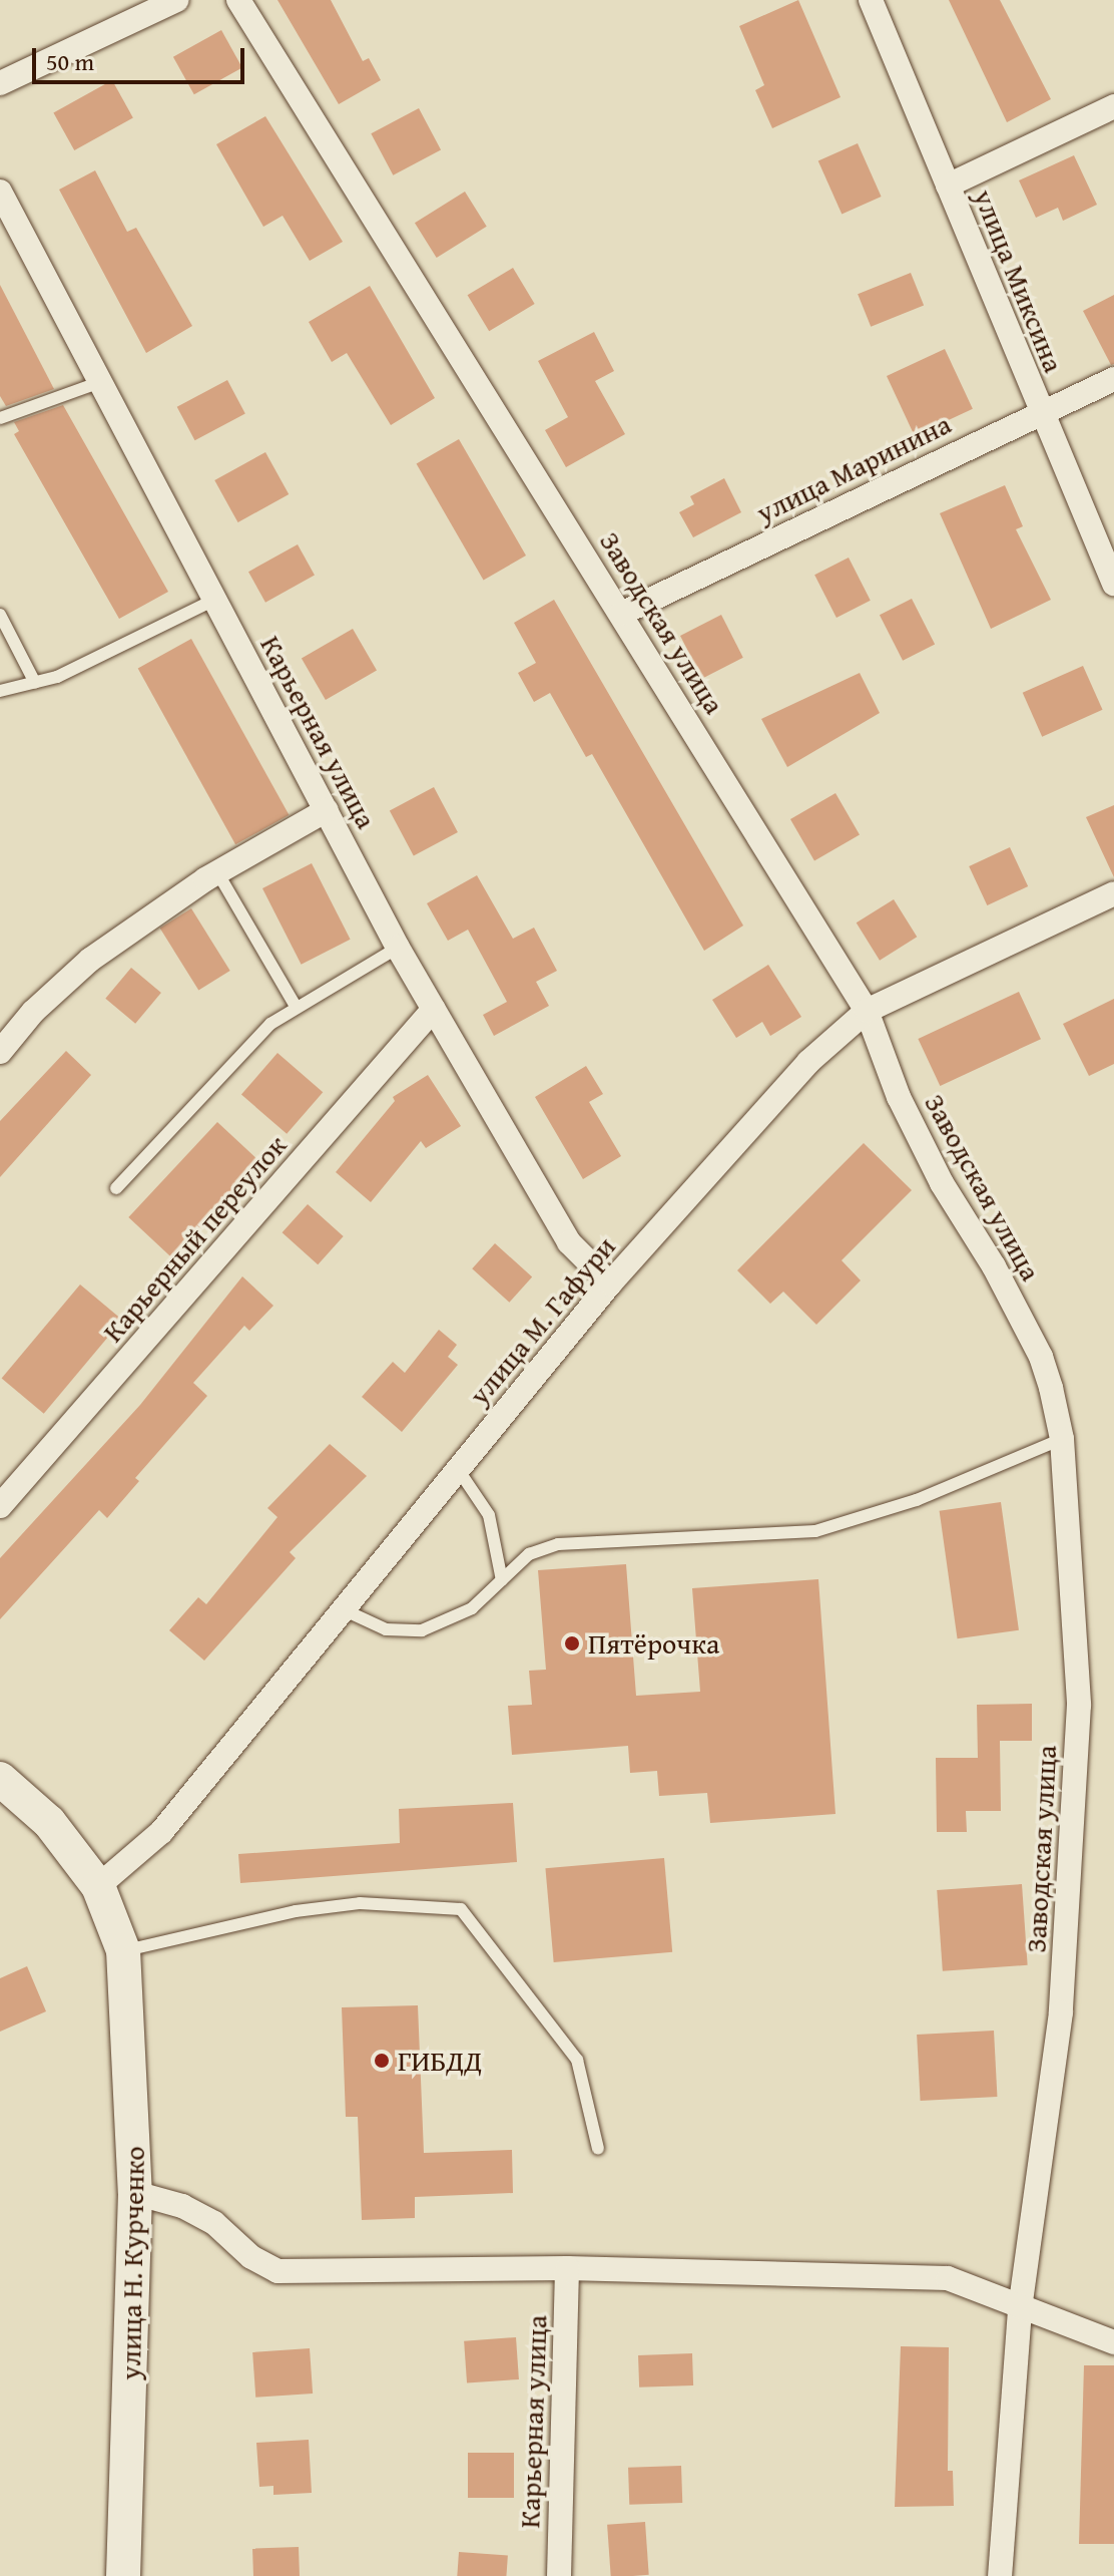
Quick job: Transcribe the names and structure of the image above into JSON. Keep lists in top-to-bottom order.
{
  "streets": {
    "main road": ["улица Н. Курченко"],
    "street": [
      "улица Миксина",
      "улица Маринина",
      "Заводская улица",
      "Карьерная улица",
      "Карьерный переулок",
      "улица М. Гафури"
    ]
  },
  "crossings": [
    ["улица Миксина", "улица Маринина"],
    ["улица Маринина", "Заводская улица"],
    ["Заводская улица", "улица М. Гафури"],
    ["Карьерная улица", "Карьерный переулок"],
    ["Карьерная улица", "улица М. Гафури"],
    ["улица М. Гафури", "улица Н. Курченко"]
  ],
  "places": ["Пятёрочка", "ГИБДД"],
  "scale_bar": "50 m"
}
